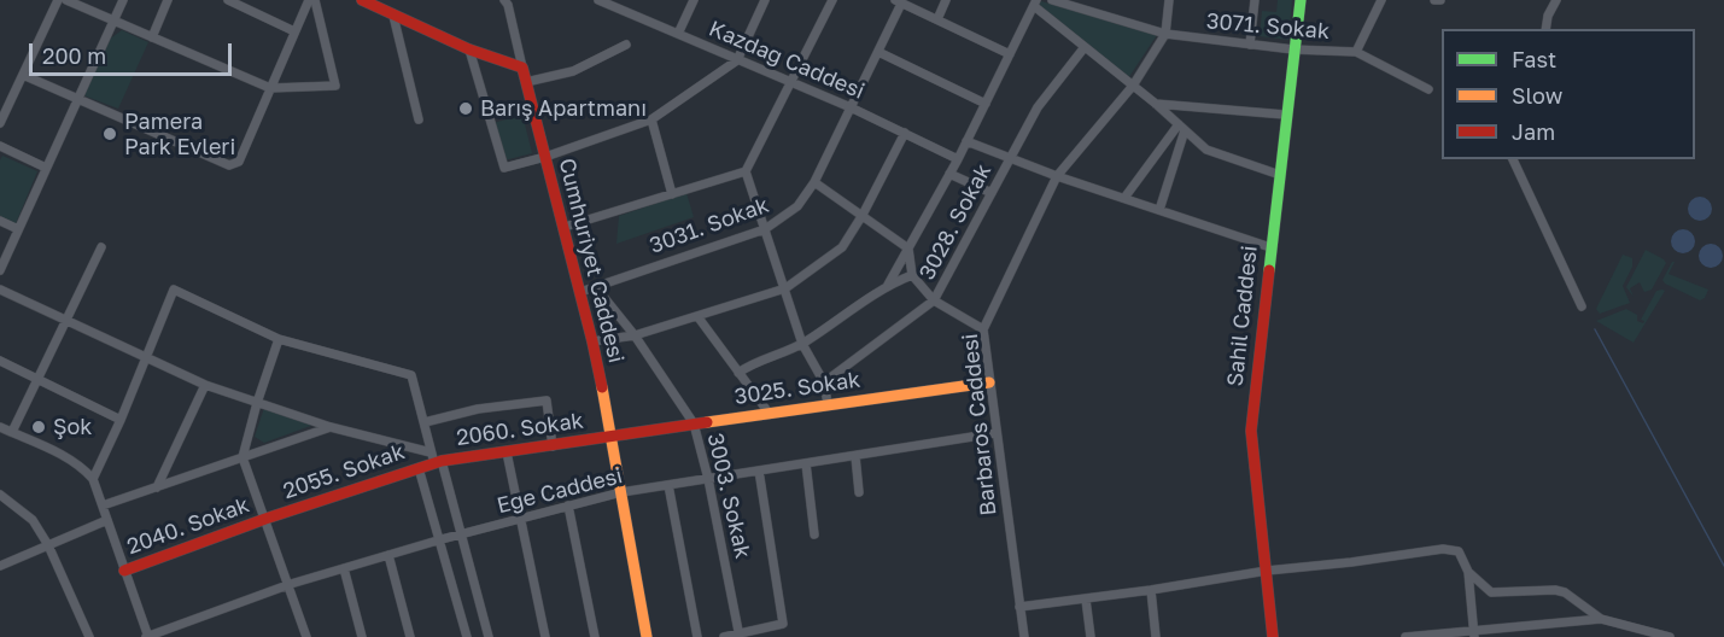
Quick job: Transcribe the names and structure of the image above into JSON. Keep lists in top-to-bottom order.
{
  "streets": {
    "street": [
      "3071. Sokak",
      "Kazdağ Caddesi",
      "3028. Sokak",
      "3031. Sokak",
      "Cumhuriyet Caddesi",
      "Sahil Caddesi",
      "3025. Sokak",
      "Barbaros Caddesi",
      "2060. Sokak",
      "2055. Sokak",
      "Ege Caddesi",
      "3003. Sokak",
      "2040. Sokak"
    ]
  },
  "crossings": [
    ["3071. Sokak", "Sahil Caddesi"],
    ["3071. Sokak", "Barbaros Caddesi"],
    ["Kazdağ Caddesi", "3031. Sokak"],
    ["3031. Sokak", "Cumhuriyet Caddesi"],
    ["3031. Sokak", "3003. Sokak"],
    ["Cumhuriyet Caddesi", "3025. Sokak"],
    ["Cumhuriyet Caddesi", "2060. Sokak"],
    ["Cumhuriyet Caddesi", "Ege Caddesi"],
    ["3025. Sokak", "Barbaros Caddesi"],
    ["3025. Sokak", "2060. Sokak"],
    ["3025. Sokak", "3003. Sokak"],
    ["Barbaros Caddesi", "Ege Caddesi"],
    ["2060. Sokak", "2055. Sokak"],
    ["2055. Sokak", "2040. Sokak"],
    ["Ege Caddesi", "3003. Sokak"]
  ],
  "places": ["Barış Apartmanı", "Pamera Park Evleri", "Şok"],
  "legend": ["Fast", "Slow", "Jam"],
  "scale_bar": "200 m"
}
